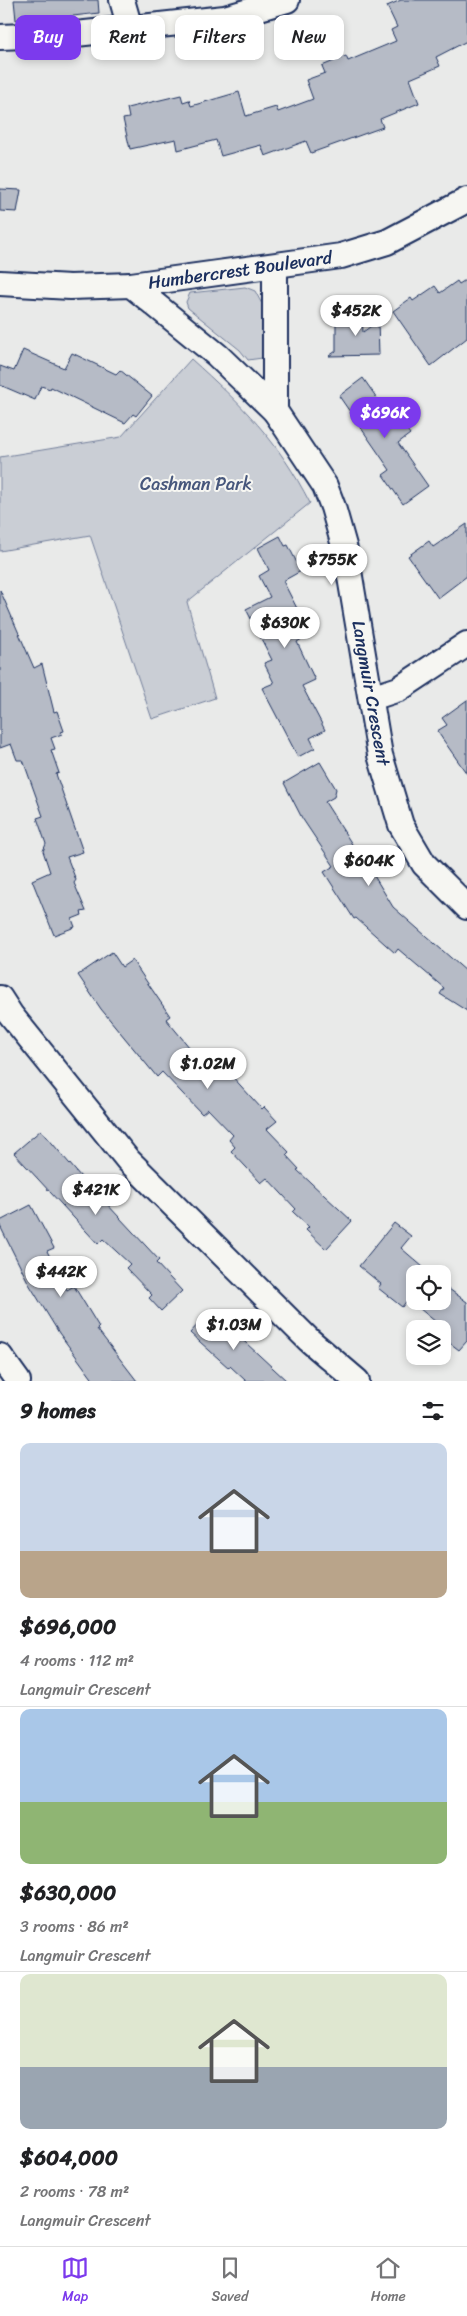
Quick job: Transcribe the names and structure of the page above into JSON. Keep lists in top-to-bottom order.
{
  "streets": {
    "street": ["Humbercrest Boulevard", "Langmuir Crescent"]
  },
  "crossings": [
    ["Humbercrest Boulevard", "Langmuir Crescent"]
  ],
  "parks": ["Cashman Park"],
  "page": {
    "chip": [
      "Buy",
      "Rent",
      "Filters",
      "New"
    ],
    "price": [
      "$452K",
      "$696K",
      "$755K",
      "$630K",
      "$604K",
      "$1.02M",
      "$421K",
      "$442K",
      "$1.03M"
    ],
    "heading": "9 homes",
    "list": [
      {
        "name": "$696,000",
        "note": "4 rooms · 112 m² · Langmuir Crescent"
      },
      {
        "name": "$630,000",
        "note": "3 rooms · 86 m² · Langmuir Crescent"
      },
      {
        "name": "$604,000",
        "note": "2 rooms · 78 m² · Langmuir Crescent"
      }
    ],
    "tabs": ["Map", "Saved", "Home"]
  }
}
